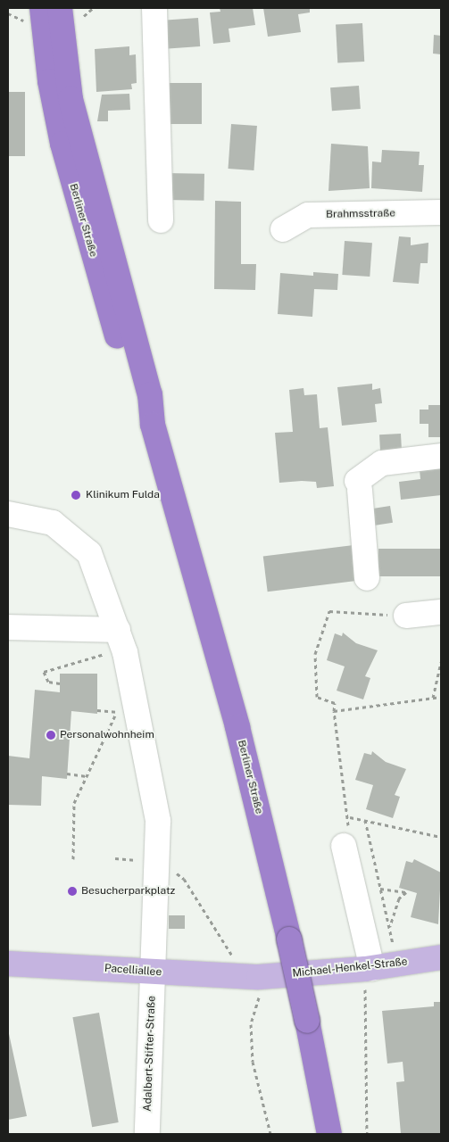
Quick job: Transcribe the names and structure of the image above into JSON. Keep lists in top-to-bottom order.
{
  "streets": {
    "highway": ["Berliner Straße"],
    "main road": ["Michael-Henkel-Straße", "Pacelliallee"],
    "street": ["Brahmsstraße", "Adalbert-Stifter-Straße"]
  },
  "crossings": [
    ["Michael-Henkel-Straße", "Pacelliallee"],
    ["Pacelliallee", "Adalbert-Stifter-Straße"]
  ],
  "places": ["Klinikum Fulda", "Personalwohnheim", "Besucherparkplatz"]
}
